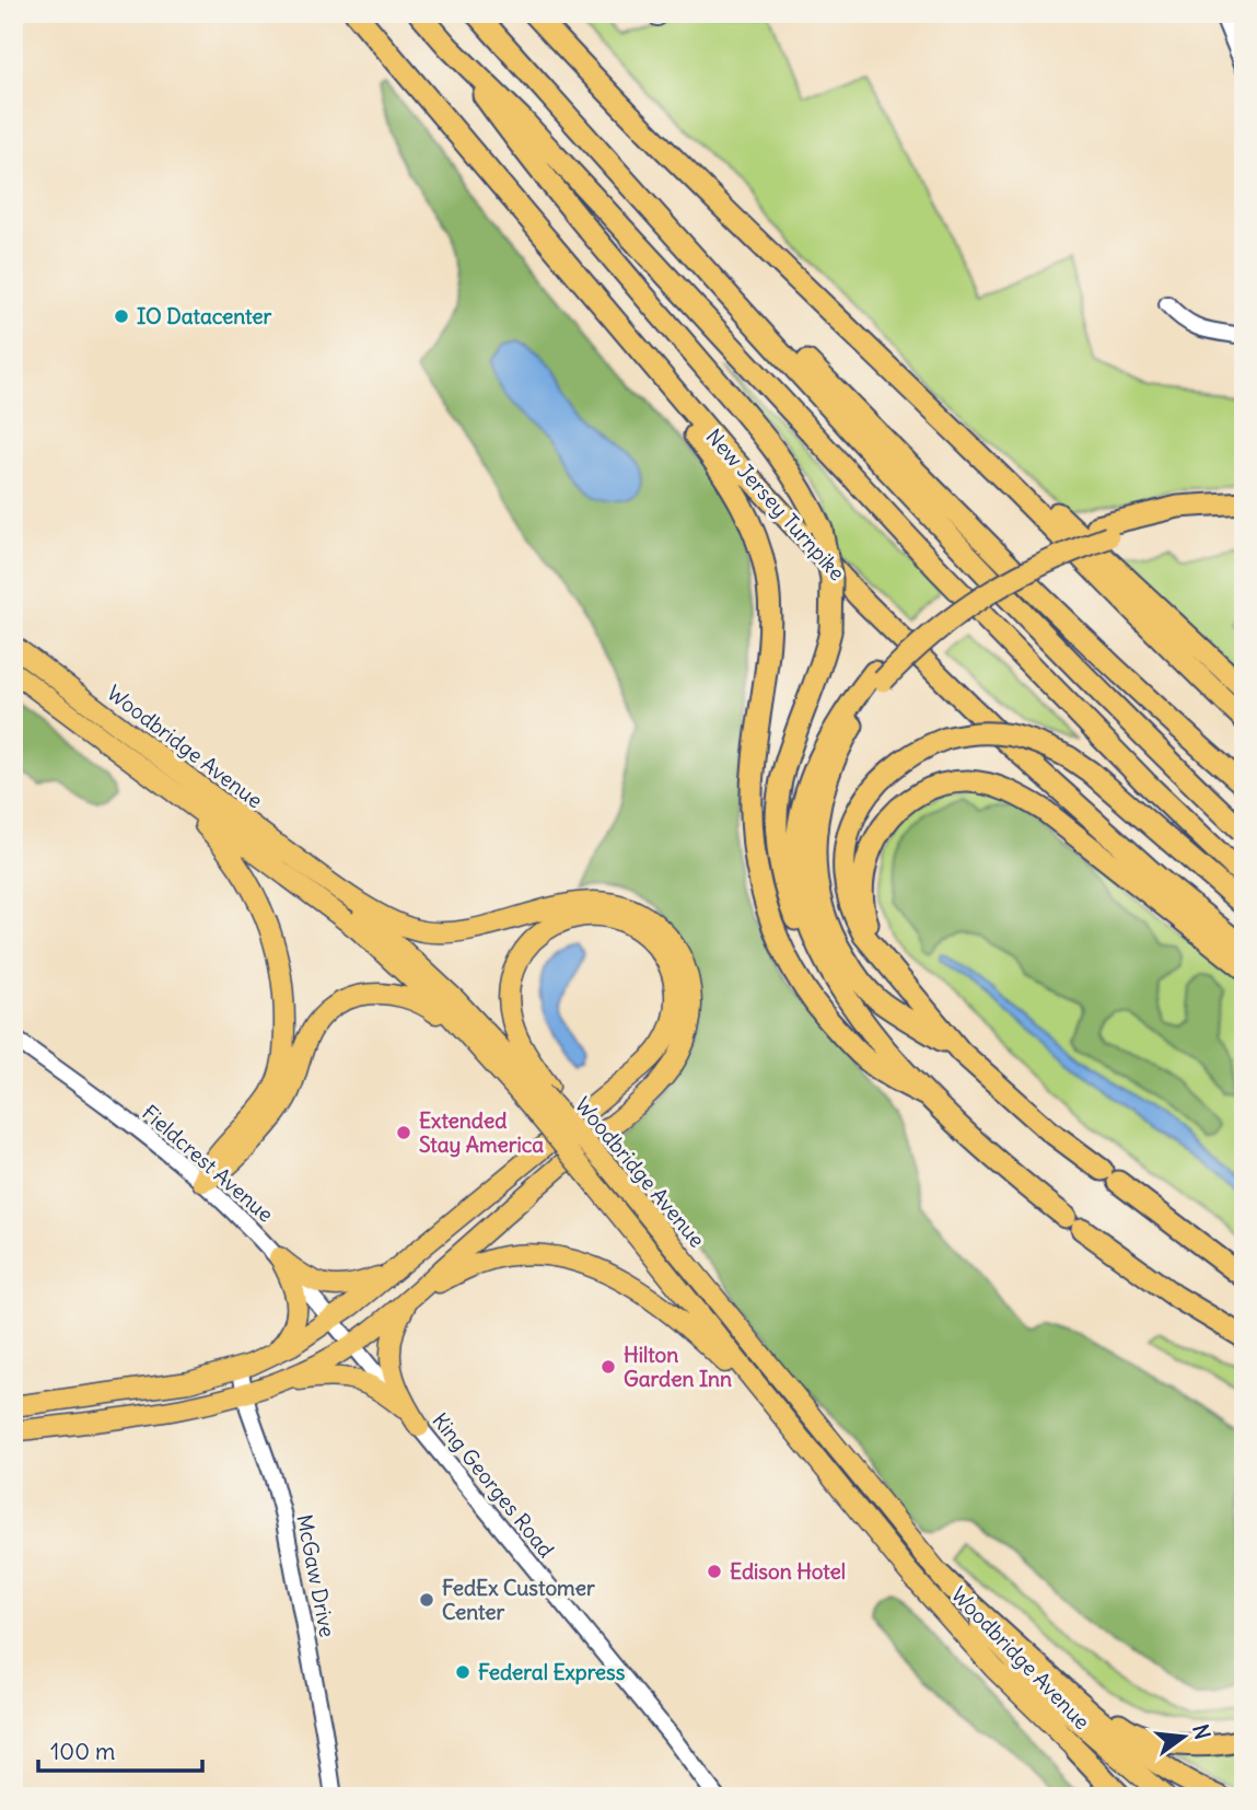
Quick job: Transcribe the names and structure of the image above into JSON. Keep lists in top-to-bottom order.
{
  "streets": {
    "highway": ["New Jersey Turnpike"],
    "main road": ["Woodbridge Avenue"],
    "street": ["Fieldcrest Avenue", "King Georges Road", "McGaw Drive"]
  },
  "crossings": [
    ["Fieldcrest Avenue", "King Georges Road"]
  ],
  "places": [
    "IO Datacenter",
    "Extended Stay America",
    "Hilton Garden Inn",
    "Edison Hotel",
    "FedEx Customer Center",
    "Federal Express"
  ],
  "scale_bar": "100 m",
  "north": "right"
}
